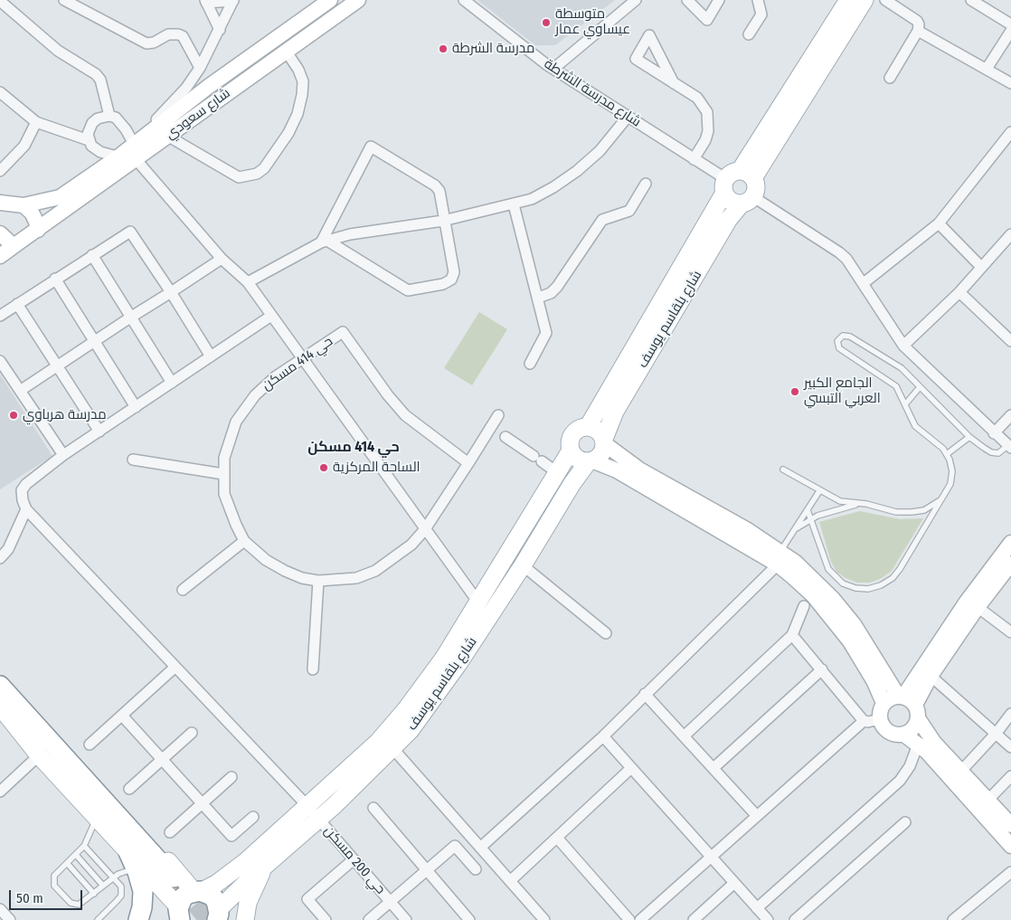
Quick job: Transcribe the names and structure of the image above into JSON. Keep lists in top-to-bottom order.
{
  "streets": {
    "main road": ["شارع سعودي", "شارع بلقاسم يوسف"],
    "street": ["شارع مدرسة الشرطة", "حي 414 مسكن", "حي 200 مسكن"]
  },
  "crossings": [
    ["شارع مدرسة الشرطة", "شارع بلقاسم يوسف"],
    ["شارع بلقاسم يوسف", "حي 200 مسكن"]
  ],
  "districts": ["حي 414 مسكن"],
  "places": [
    "متوسطة عيساوي عمار",
    "مدرسة الشرطة",
    "الجامع الكبير العربي التبسي",
    "مدرسة هرباوي",
    "الساحة المركزية"
  ],
  "scale_bar": "50 m"
}
